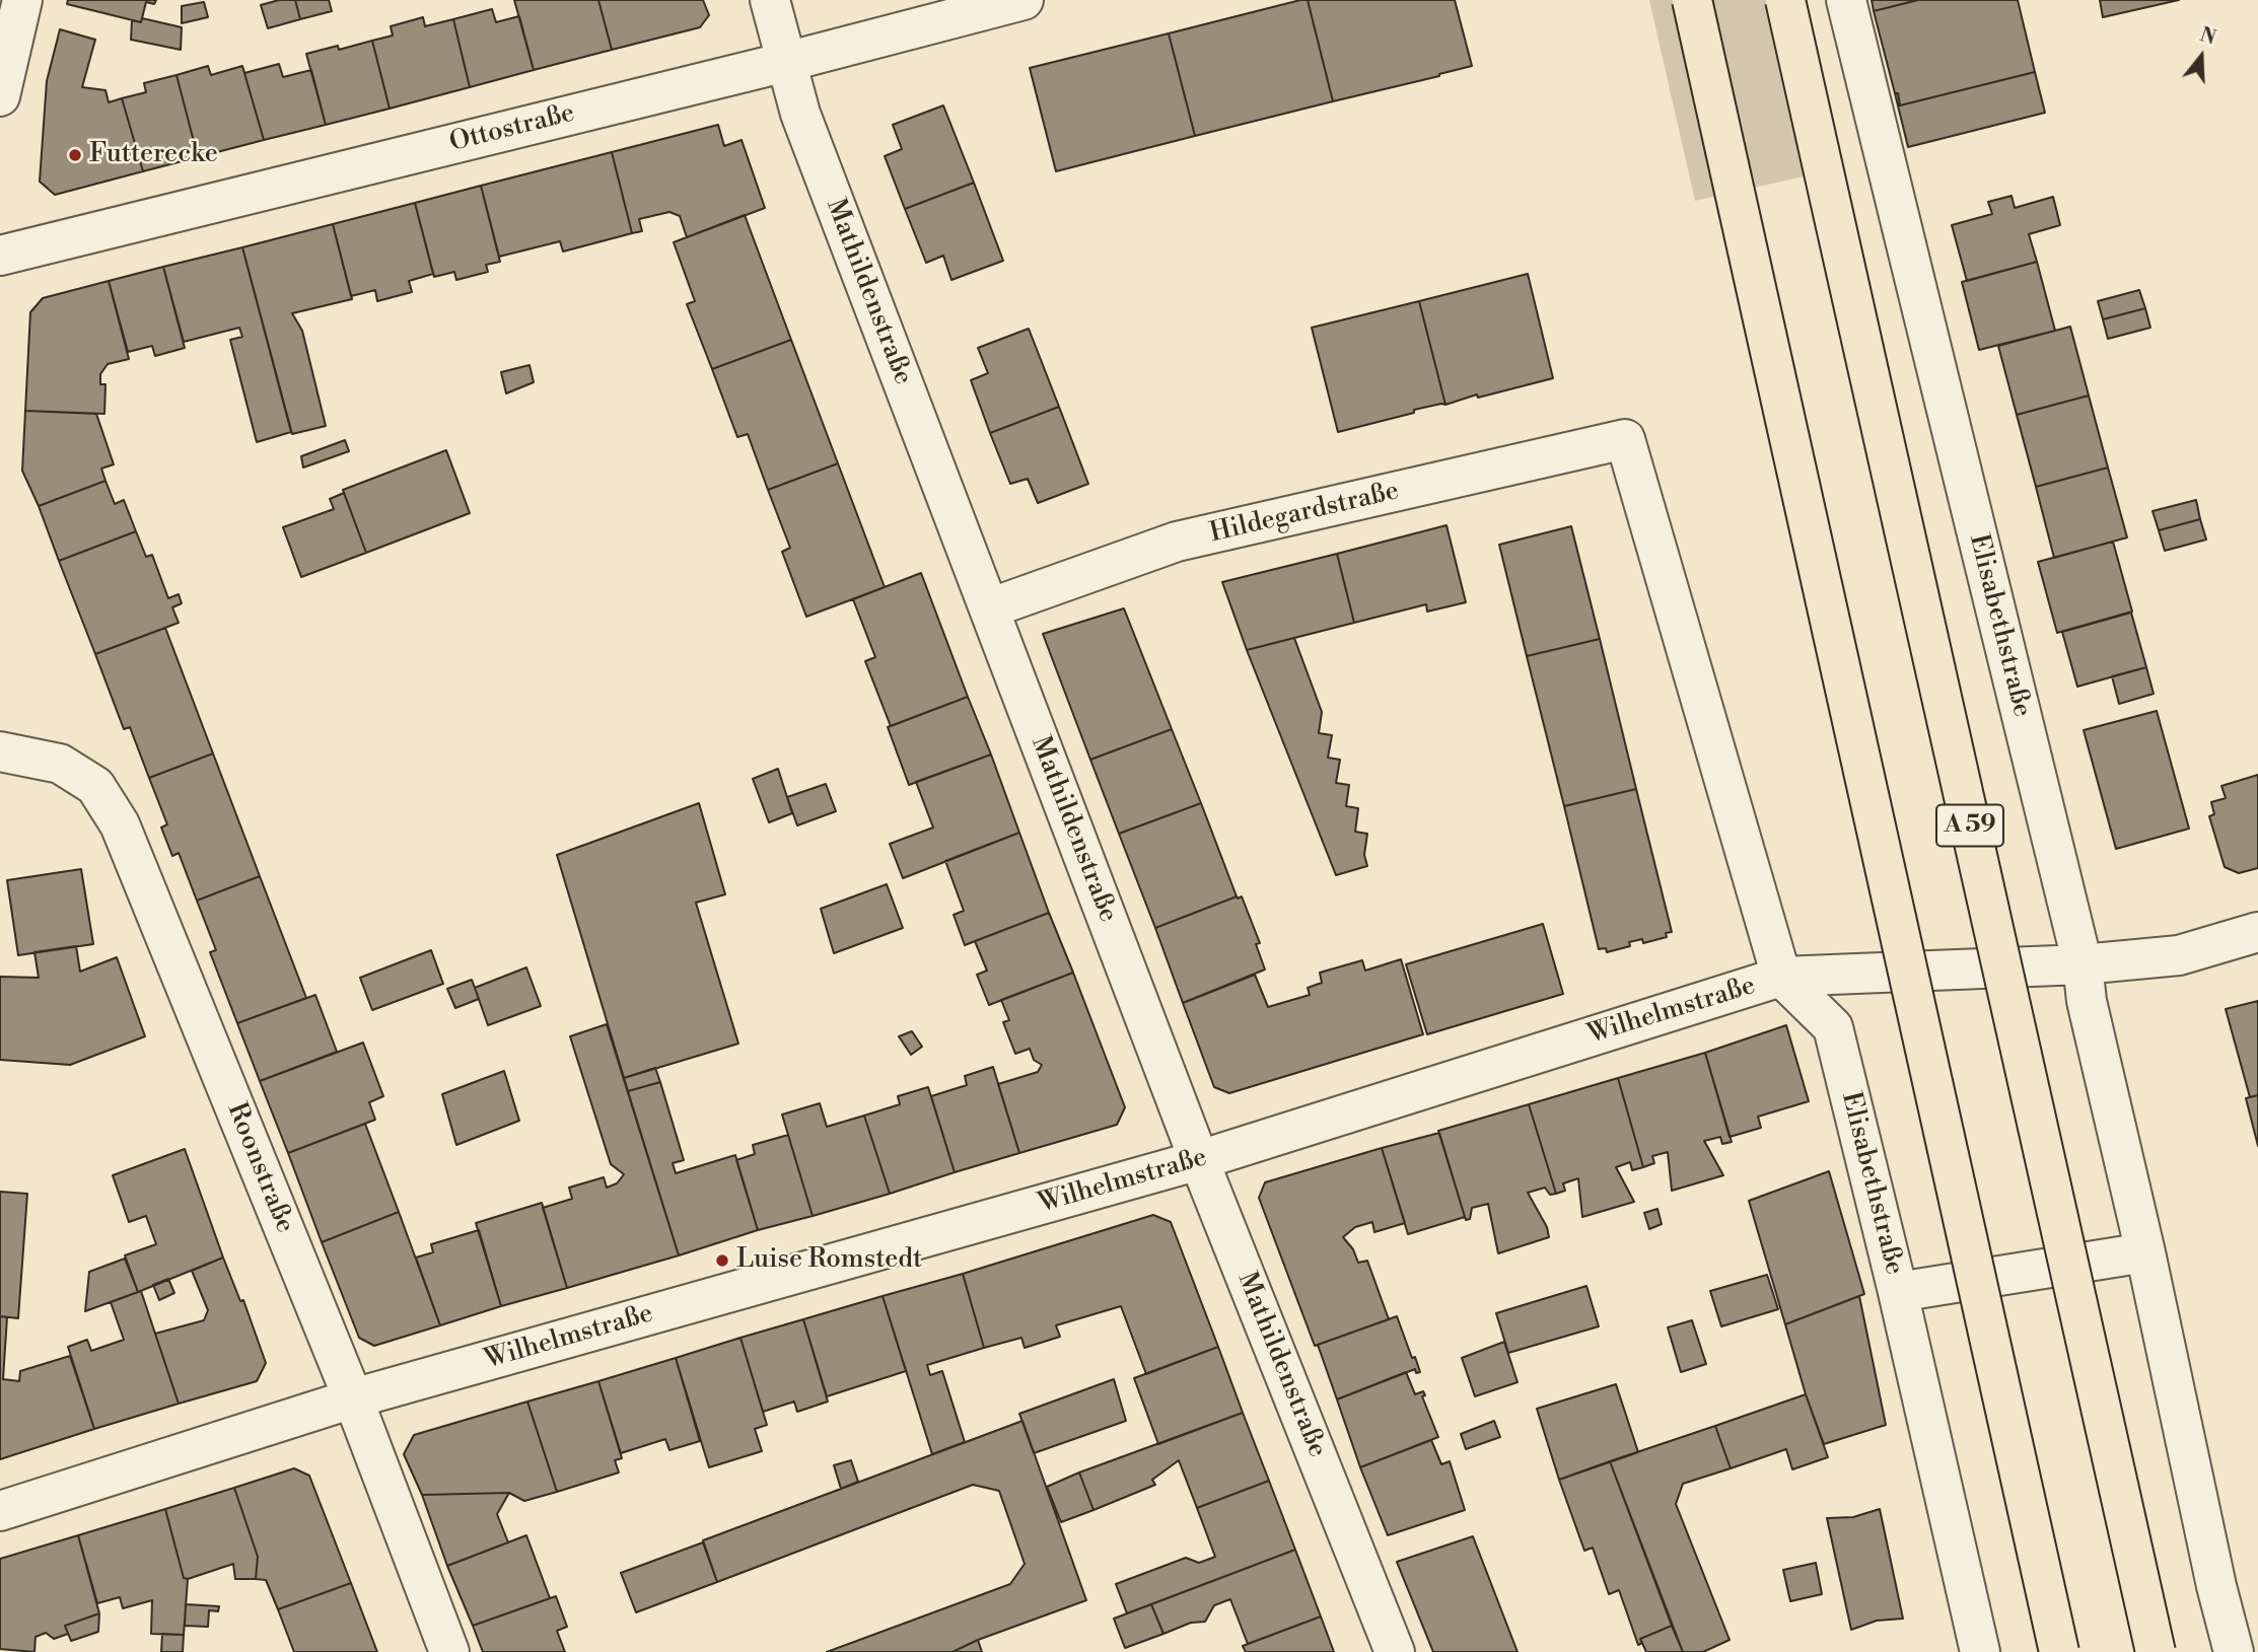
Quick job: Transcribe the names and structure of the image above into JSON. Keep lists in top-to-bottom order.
{
  "streets": {
    "highway": ["A 59"],
    "street": [
      "Ottostraße",
      "Mathildenstraße",
      "Hildegardstraße",
      "Elisabethstraße",
      "Wilhelmstraße",
      "Roonstraße"
    ]
  },
  "crossings": [
    ["Ottostraße", "Mathildenstraße"],
    ["Mathildenstraße", "Hildegardstraße"],
    ["Mathildenstraße", "Wilhelmstraße"],
    ["Hildegardstraße", "Elisabethstraße"],
    ["Elisabethstraße", "Wilhelmstraße"],
    ["Wilhelmstraße", "Roonstraße"]
  ],
  "places": ["Futterecke", "Luise Romstedt"],
  "north": "top"
}
